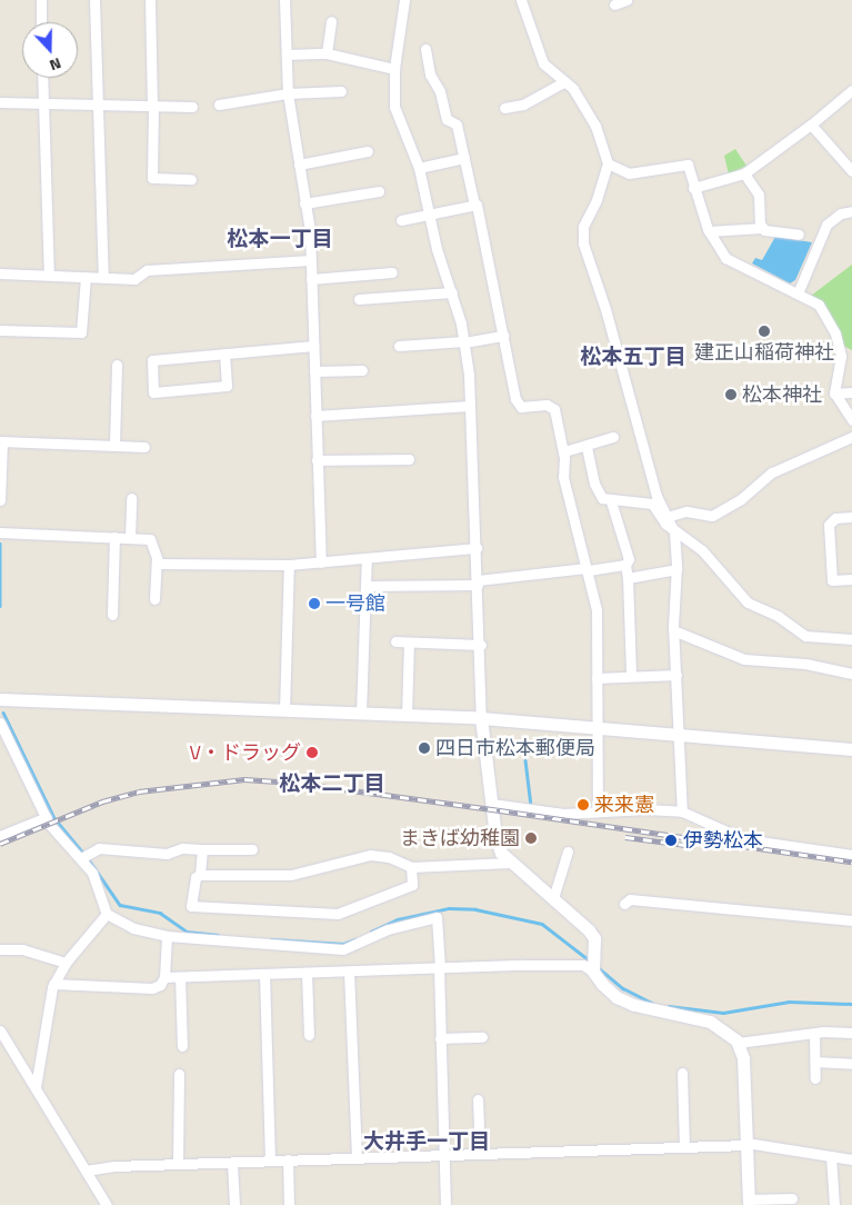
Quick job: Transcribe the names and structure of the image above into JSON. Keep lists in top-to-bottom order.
{
  "districts": [
    "松本一丁目",
    "松本五丁目",
    "松本二丁目",
    "大井手一丁目"
  ],
  "places": [
    "建正山稲荷神社",
    "松本神社",
    "一号館",
    "四日市松本郵便局",
    "V・ドラッグ",
    "来来憲",
    "まきば幼稚園",
    "伊勢松本"
  ],
  "north": "bottom"
}
